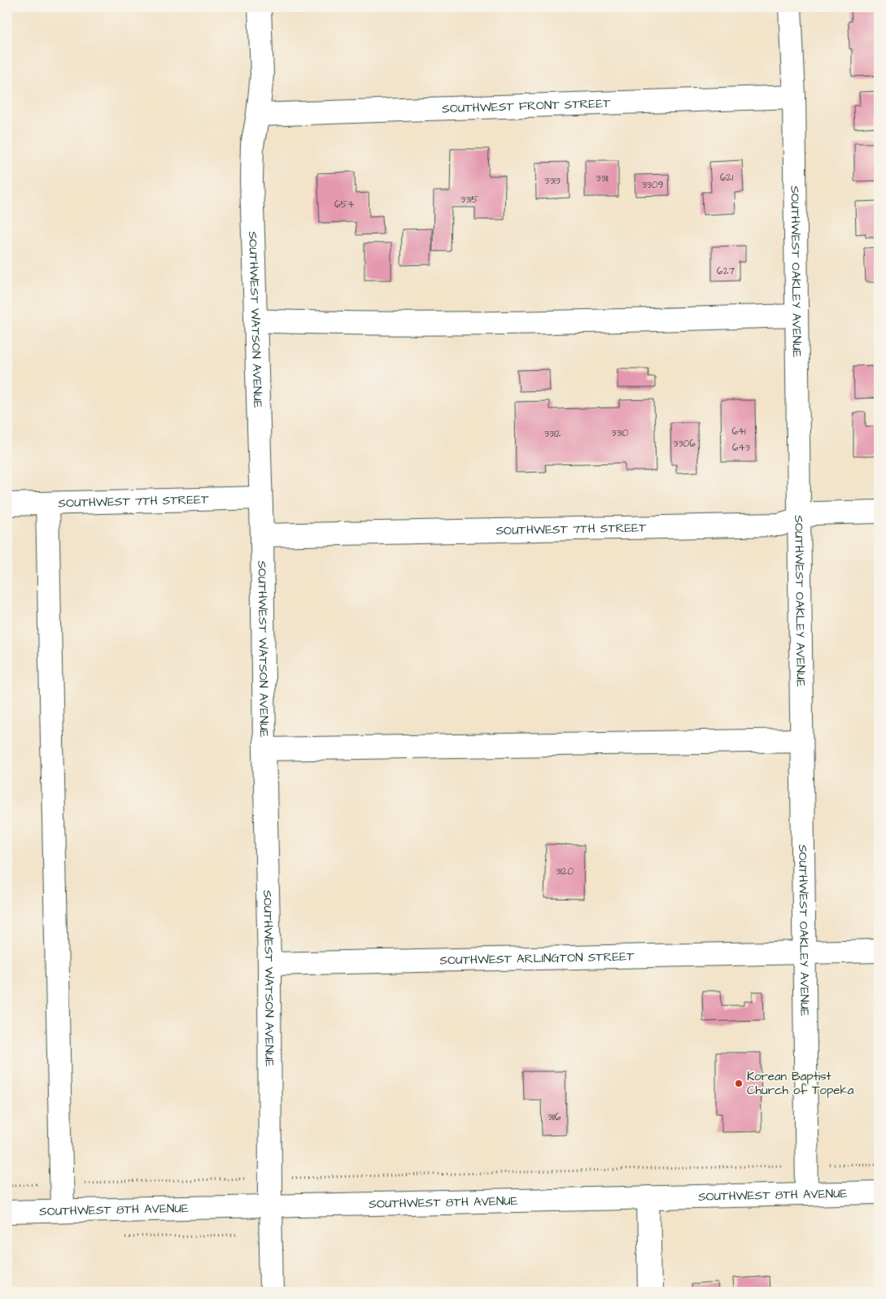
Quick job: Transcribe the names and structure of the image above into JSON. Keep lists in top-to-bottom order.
{
  "streets": {
    "street": [
      "SOUTHWEST FRONT STREET",
      "SOUTHWEST OAKLEY AVENUE",
      "SOUTHWEST WATSON AVENUE",
      "SOUTHWEST 7TH STREET",
      "SOUTHWEST ARLINGTON STREET",
      "SOUTHWEST 8TH AVENUE"
    ]
  },
  "crossings": [
    ["SOUTHWEST FRONT STREET", "SOUTHWEST OAKLEY AVENUE"],
    ["SOUTHWEST FRONT STREET", "SOUTHWEST WATSON AVENUE"],
    ["SOUTHWEST OAKLEY AVENUE", "SOUTHWEST 7TH STREET"],
    ["SOUTHWEST OAKLEY AVENUE", "SOUTHWEST ARLINGTON STREET"],
    ["SOUTHWEST OAKLEY AVENUE", "SOUTHWEST 8TH AVENUE"],
    ["SOUTHWEST WATSON AVENUE", "SOUTHWEST 7TH STREET"],
    ["SOUTHWEST WATSON AVENUE", "SOUTHWEST ARLINGTON STREET"],
    ["SOUTHWEST WATSON AVENUE", "SOUTHWEST 8TH AVENUE"]
  ],
  "places": ["Korean Baptist Church of Topeka"],
  "house_numbers": [
    "621",
    "3311",
    "3313",
    "3309",
    "3315",
    "654",
    "627",
    "641",
    "3310",
    "3312",
    "3306",
    "643",
    "3120",
    "3116"
  ]
}
